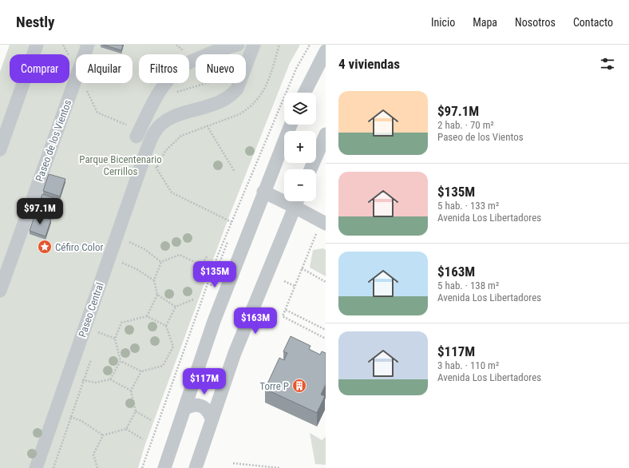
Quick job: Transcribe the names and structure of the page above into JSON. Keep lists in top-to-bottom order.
{
  "streets": {
    "street": ["Paseo de los Vientos", "Paseo Central"]
  },
  "parks": ["Parque Bicentenario Cerrillos"],
  "places": {
    "place": ["Céfiro Color"],
    "building": ["Torre P"]
  },
  "page": {
    "header": "Nestly",
    "nav": [
      "Inicio",
      "Mapa",
      "Nosotros",
      "Contacto"
    ],
    "heading": "4 viviendas",
    "chip": [
      "Comprar",
      "Alquilar",
      "Filtros",
      "Nuevo"
    ],
    "list": [
      {
        "name": "$97.1M",
        "note": "2 hab. · 70 m² · Paseo de los Vientos"
      },
      {
        "name": "$135M",
        "note": "5 hab. · 133 m² · Avenida Los Libertadores"
      },
      {
        "name": "$163M",
        "note": "5 hab. · 138 m² · Avenida Los Libertadores"
      },
      {
        "name": "$117M",
        "note": "3 hab. · 110 m² · Avenida Los Libertadores"
      }
    ],
    "map_buttons": ["+", "−"],
    "price": [
      "$97.1M",
      "$135M",
      "$163M",
      "$117M"
    ]
  }
}
